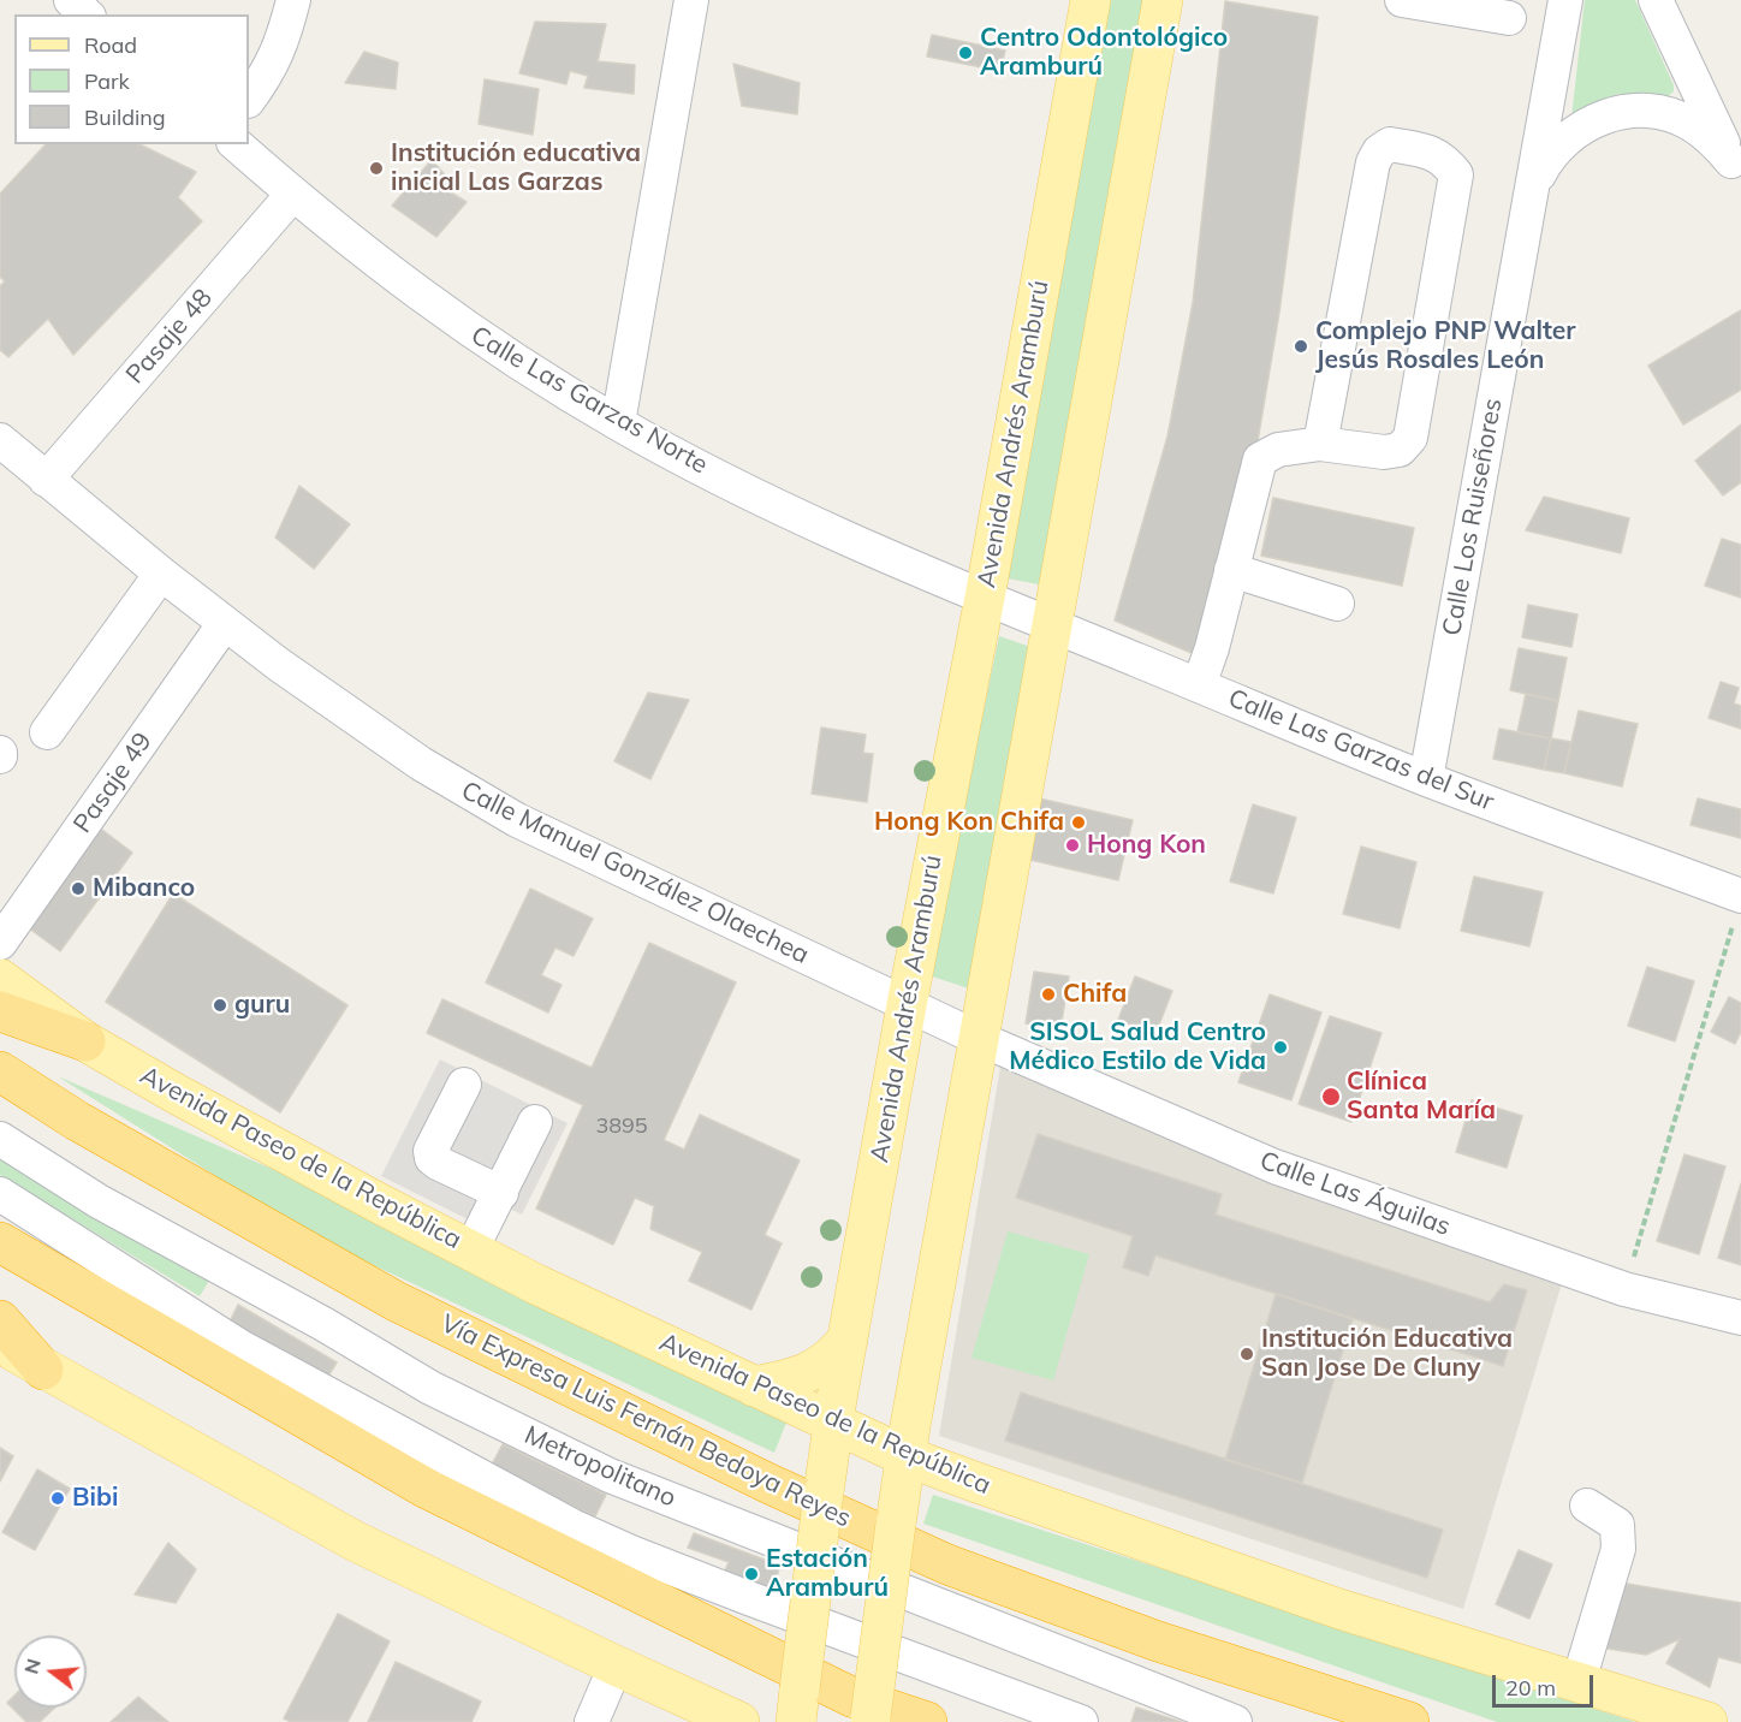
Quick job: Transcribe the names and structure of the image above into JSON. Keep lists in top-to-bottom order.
{
  "streets": {
    "highway": ["Vía Expresa Luis Fernán Bedoya Reyes"],
    "main road": ["Avenida Andrés Aramburú", "Avenida Paseo de la República"],
    "street": [
      "Pasaje 48",
      "Calle Las Garzas Norte",
      "Calle Los Ruiseñores",
      "Calle Las Garzas del Sur",
      "Pasaje 49",
      "Calle Manuel González Olaechea",
      "Calle Las Águilas",
      "Metropolitano"
    ]
  },
  "crossings": [
    ["Pasaje 48", "Calle Las Garzas Norte"],
    ["Pasaje 48", "Calle Manuel González Olaechea"],
    ["Calle Las Garzas Norte", "Avenida Andrés Aramburú"],
    ["Calle Las Garzas Norte", "Calle Las Garzas del Sur"],
    ["Avenida Andrés Aramburú", "Calle Las Garzas del Sur"],
    ["Avenida Andrés Aramburú", "Calle Manuel González Olaechea"],
    ["Avenida Andrés Aramburú", "Avenida Paseo de la República"],
    ["Calle Los Ruiseñores", "Calle Las Garzas del Sur"],
    ["Pasaje 49", "Calle Manuel González Olaechea"],
    ["Calle Manuel González Olaechea", "Calle Las Águilas"]
  ],
  "places": [
    "Centro Odontológico Aramburú",
    "Institución educativa inicial Las Garzas",
    "Complejo PNP Walter Jesús Rosales León",
    "Hong Kon Chifa",
    "Hong Kon",
    "Mibanco",
    "Chifa",
    "guru",
    "SISOL Salud Centro Médico Estilo de Vida",
    "Clínica Santa María",
    "Institución Educativa San Jose De Cluny",
    "Bibi",
    "Estación Aramburú"
  ],
  "house_numbers": ["3895"],
  "legend": ["Road", "Park", "Building"],
  "scale_bar": "20 m",
  "north": "left"
}
